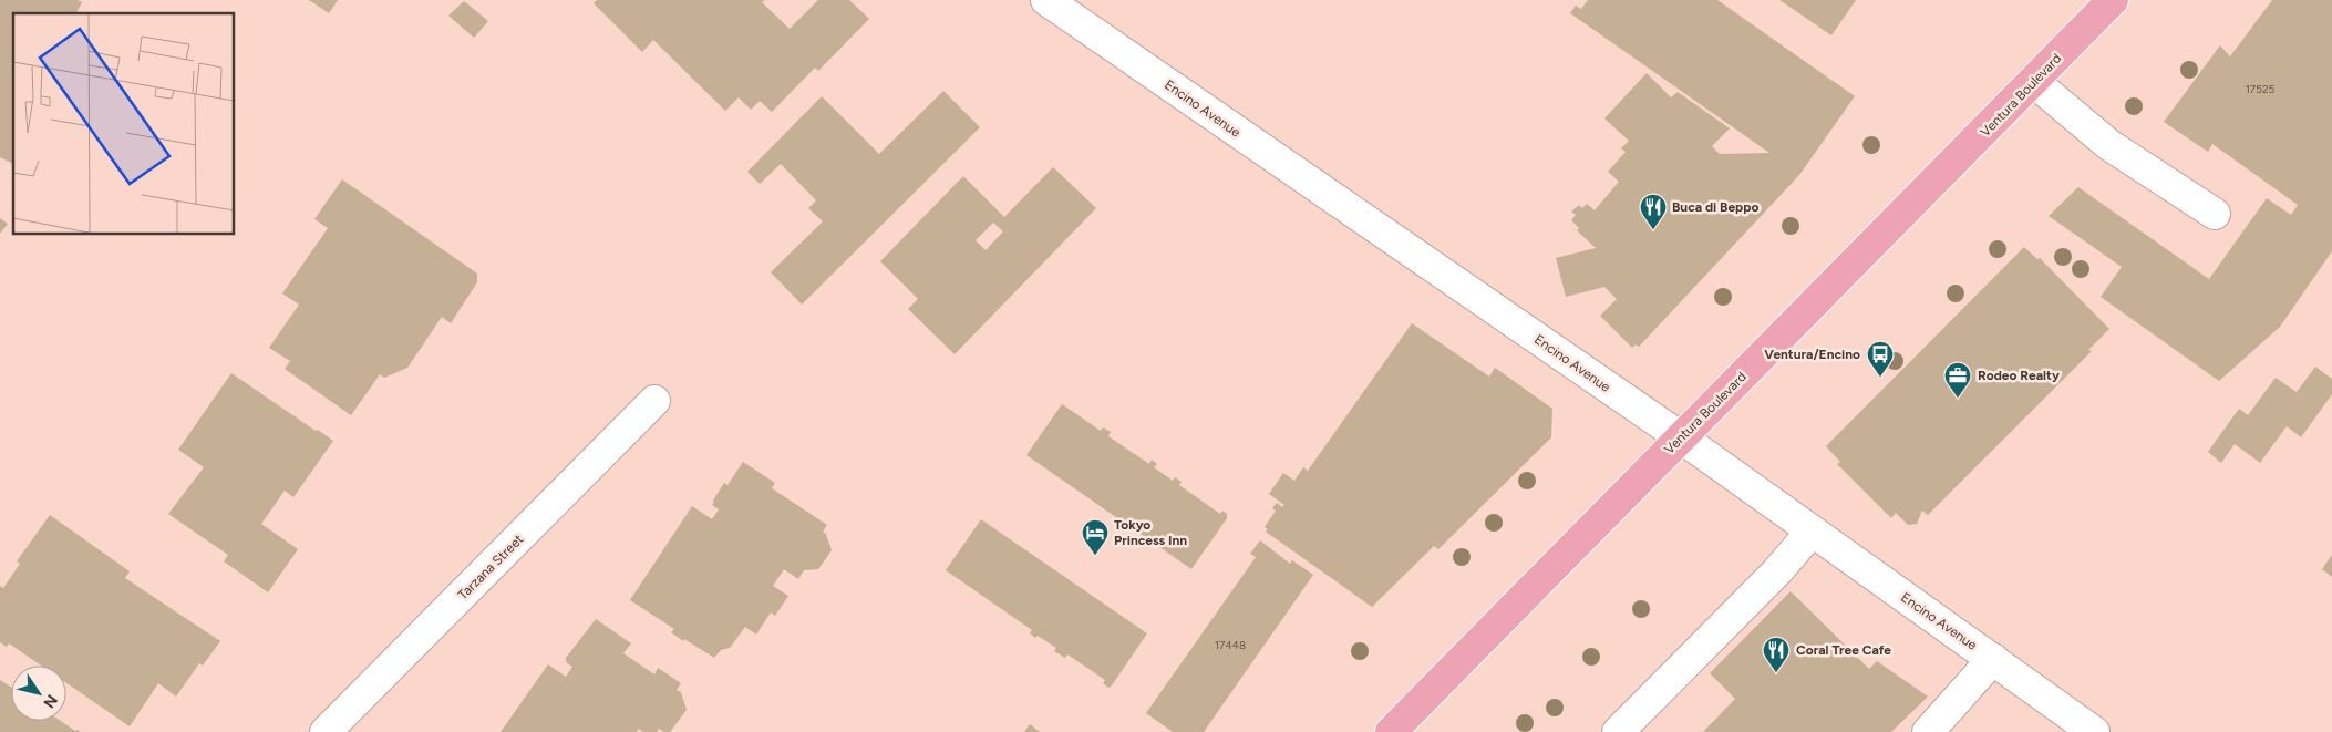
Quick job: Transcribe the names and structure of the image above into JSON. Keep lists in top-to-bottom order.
{
  "streets": {
    "main road": ["Ventura Boulevard"],
    "street": ["Encino Avenue", "Tarzana Street"]
  },
  "crossings": [
    ["Ventura Boulevard", "Encino Avenue"]
  ],
  "places": {
    "restaurant": ["Buca di Beppo", "Coral Tree Cafe"],
    "bus stop": ["Ventura/Encino"],
    "office": ["Rodeo Realty"],
    "hotel": ["Tokyo Princess Inn"]
  },
  "house_numbers": ["17525", "17448"],
  "north": "bottom right"
}
